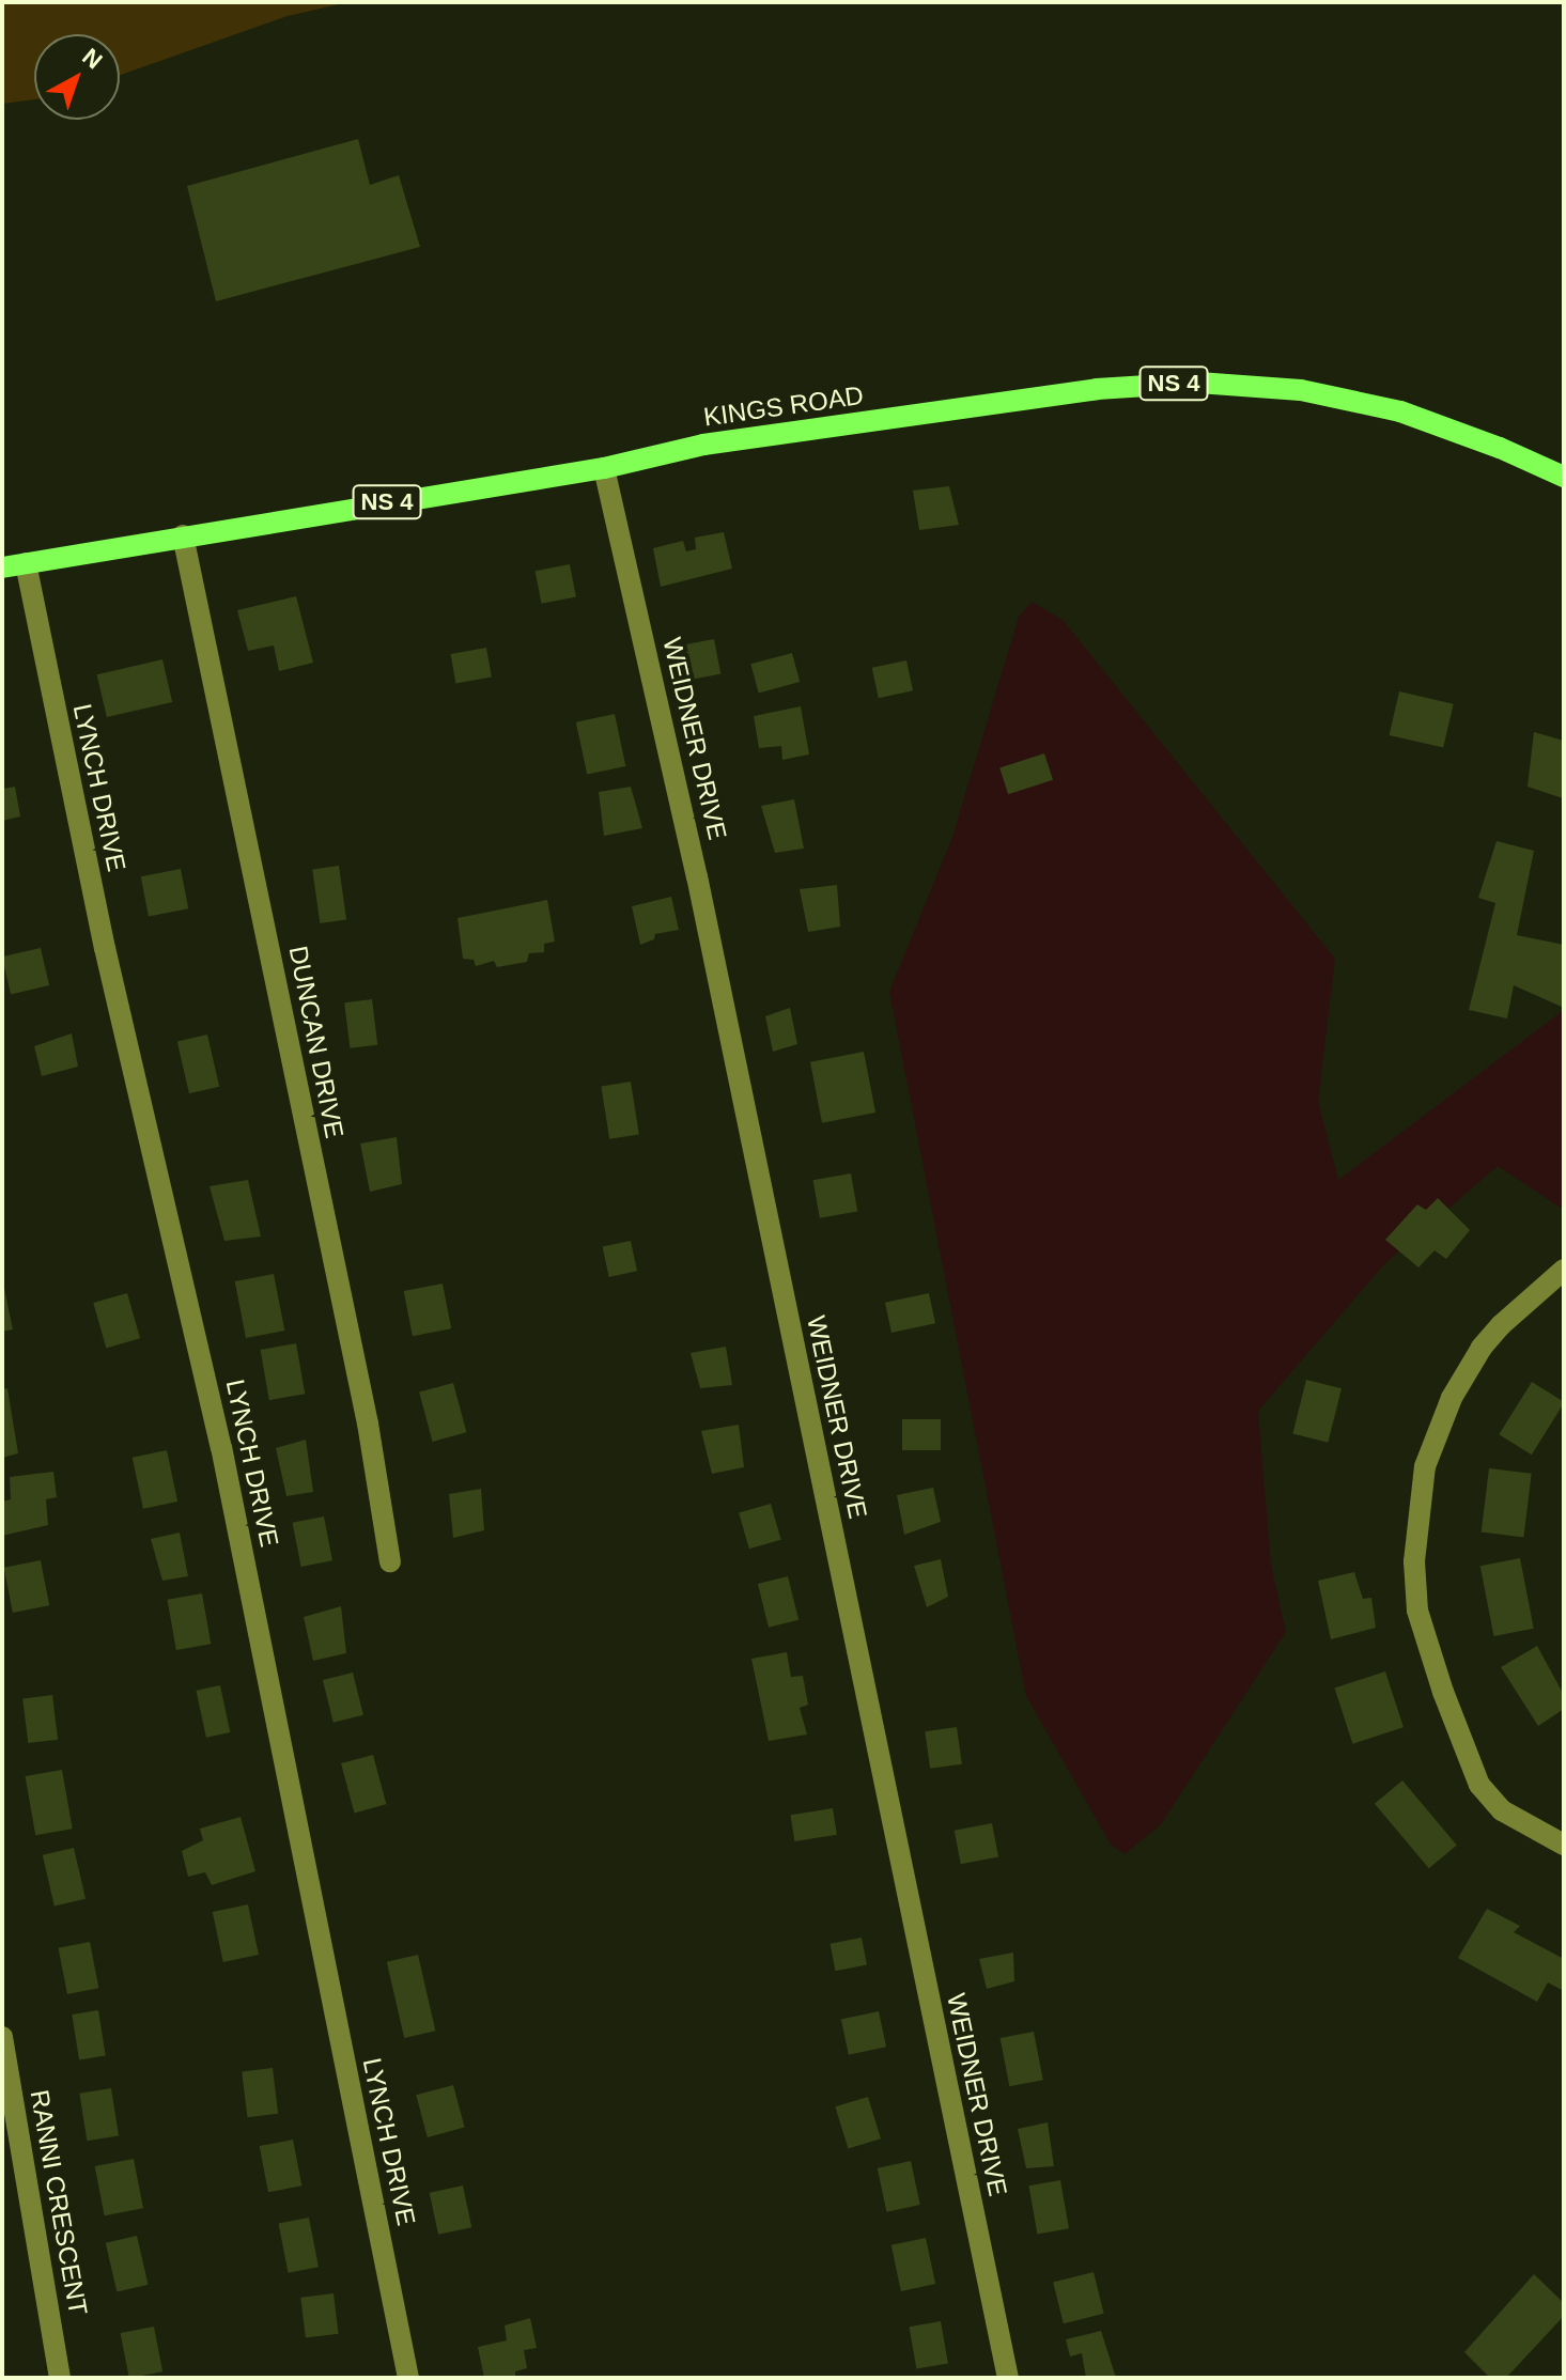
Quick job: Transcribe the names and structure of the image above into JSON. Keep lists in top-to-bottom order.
{
  "streets": {
    "main road": ["NS 4", "KINGS ROAD"],
    "street": [
      "WEIDNER DRIVE",
      "LYNCH DRIVE",
      "DUNCAN DRIVE",
      "RANNI CRESCENT"
    ]
  },
  "crossings": [
    ["KINGS ROAD", "WEIDNER DRIVE"],
    ["KINGS ROAD", "LYNCH DRIVE"],
    ["KINGS ROAD", "DUNCAN DRIVE"]
  ],
  "north": "top right"
}
